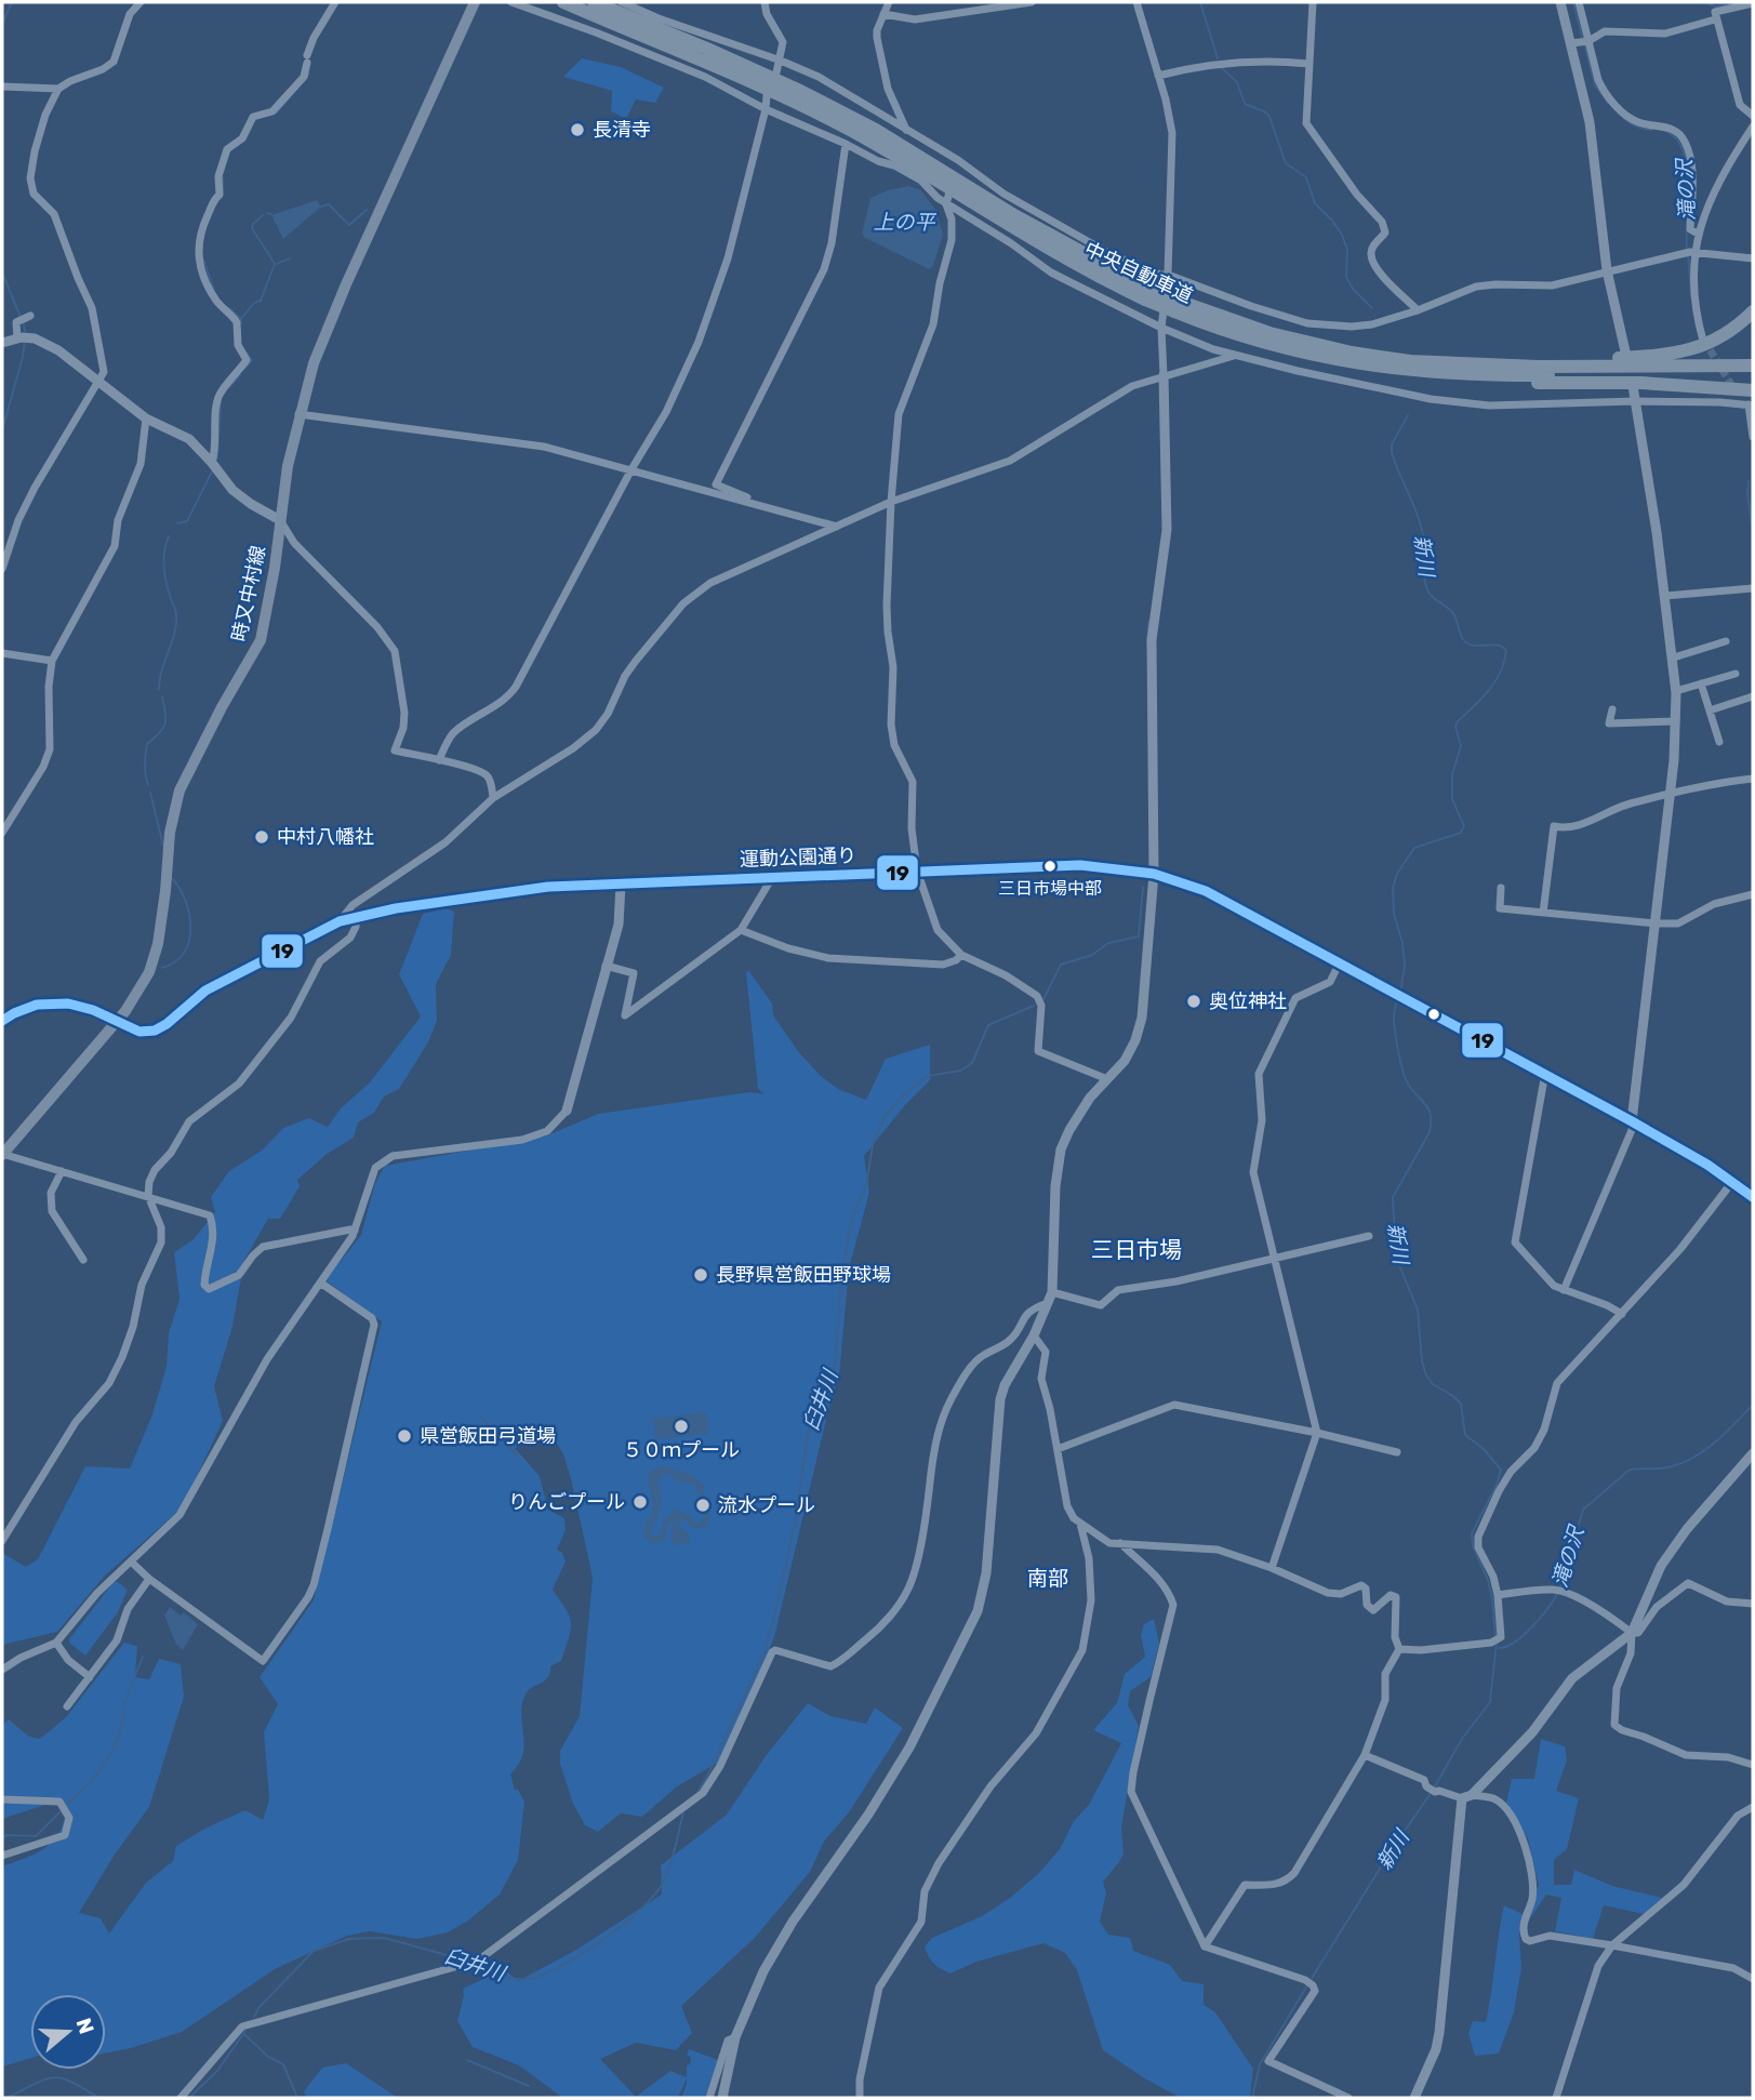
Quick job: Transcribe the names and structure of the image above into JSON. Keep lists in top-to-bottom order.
{
  "streets": {
    "highway": ["中央自動車道"],
    "main road": ["時又中村線"],
    "street": ["運動公園通り"]
  },
  "crossings": [
    ["時又中村線", "運動公園通り"]
  ],
  "districts": ["三日市場", "南部"],
  "water": [
    "滝の沢",
    "上の平",
    "新川",
    "臼井川"
  ],
  "places": [
    "長清寺",
    "中村八幡社",
    "三日市場中部",
    "奥位神社",
    "長野県営飯田野球場",
    "５０ｍプール",
    "県営飯田弓道場",
    "りんごプール",
    "流水プール"
  ],
  "lines": ["transit line 19"],
  "north": "right"
}
